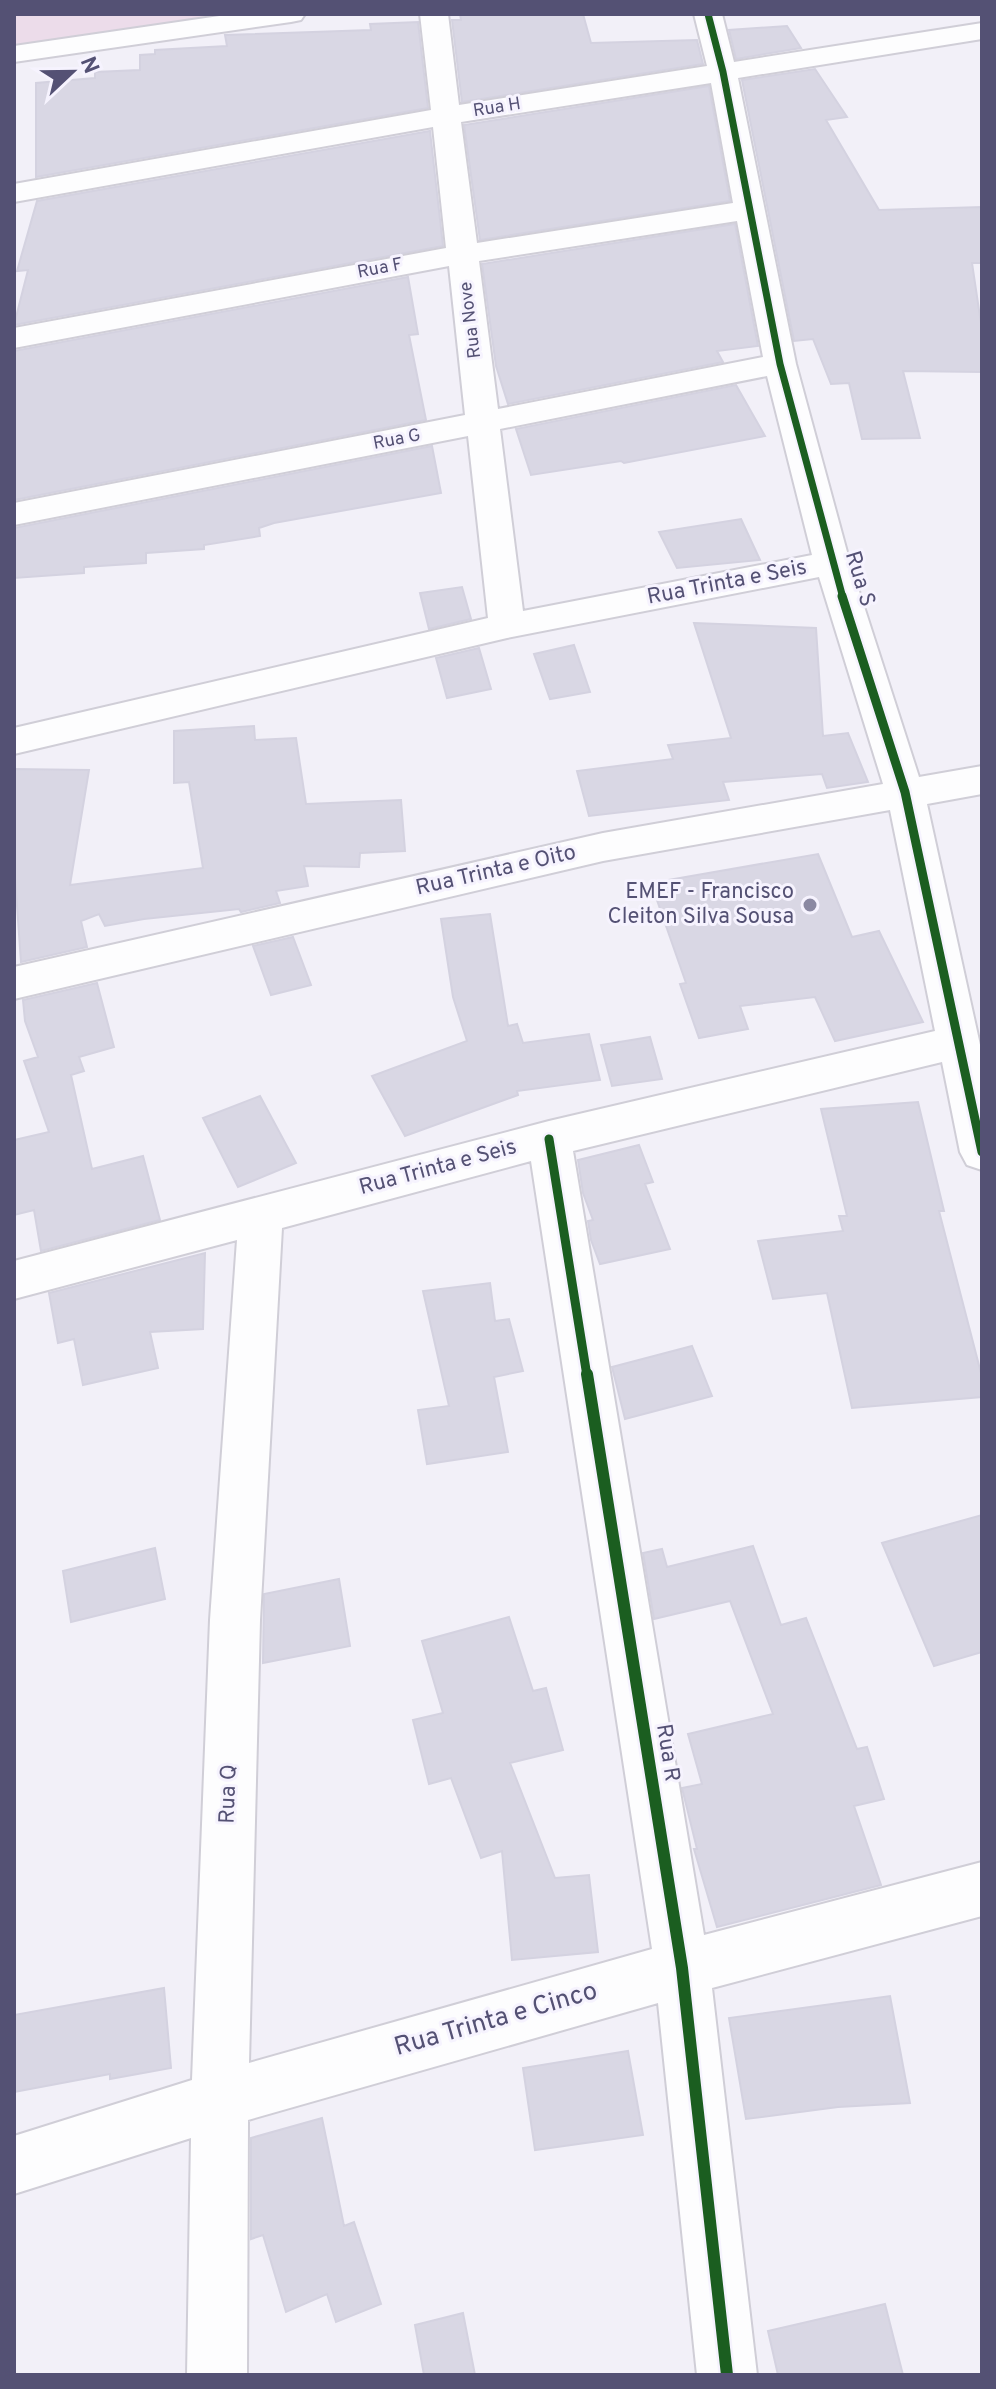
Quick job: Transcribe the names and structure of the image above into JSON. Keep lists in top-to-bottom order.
{
  "streets": {
    "street": [
      "Rua H",
      "Rua F",
      "Rua Nove",
      "Rua G",
      "Rua S",
      "Rua Trinta e Seis",
      "Rua Trinta e Oito",
      "Rua R",
      "Rua Q",
      "Rua Trinta e Cinco"
    ]
  },
  "crossings": [
    ["Rua H", "Rua Nove"],
    ["Rua H", "Rua S"],
    ["Rua F", "Rua Nove"],
    ["Rua F", "Rua S"],
    ["Rua Nove", "Rua G"],
    ["Rua Nove", "Rua Trinta e Seis"],
    ["Rua G", "Rua S"],
    ["Rua S", "Rua Trinta e Seis"],
    ["Rua S", "Rua Trinta e Oito"],
    ["Rua Trinta e Seis", "Rua R"],
    ["Rua Trinta e Seis", "Rua Q"],
    ["Rua R", "Rua Trinta e Cinco"],
    ["Rua Q", "Rua Trinta e Cinco"]
  ],
  "places": ["EMEF - Francisco Cleiton Silva Sousa"],
  "north": "right"
}
